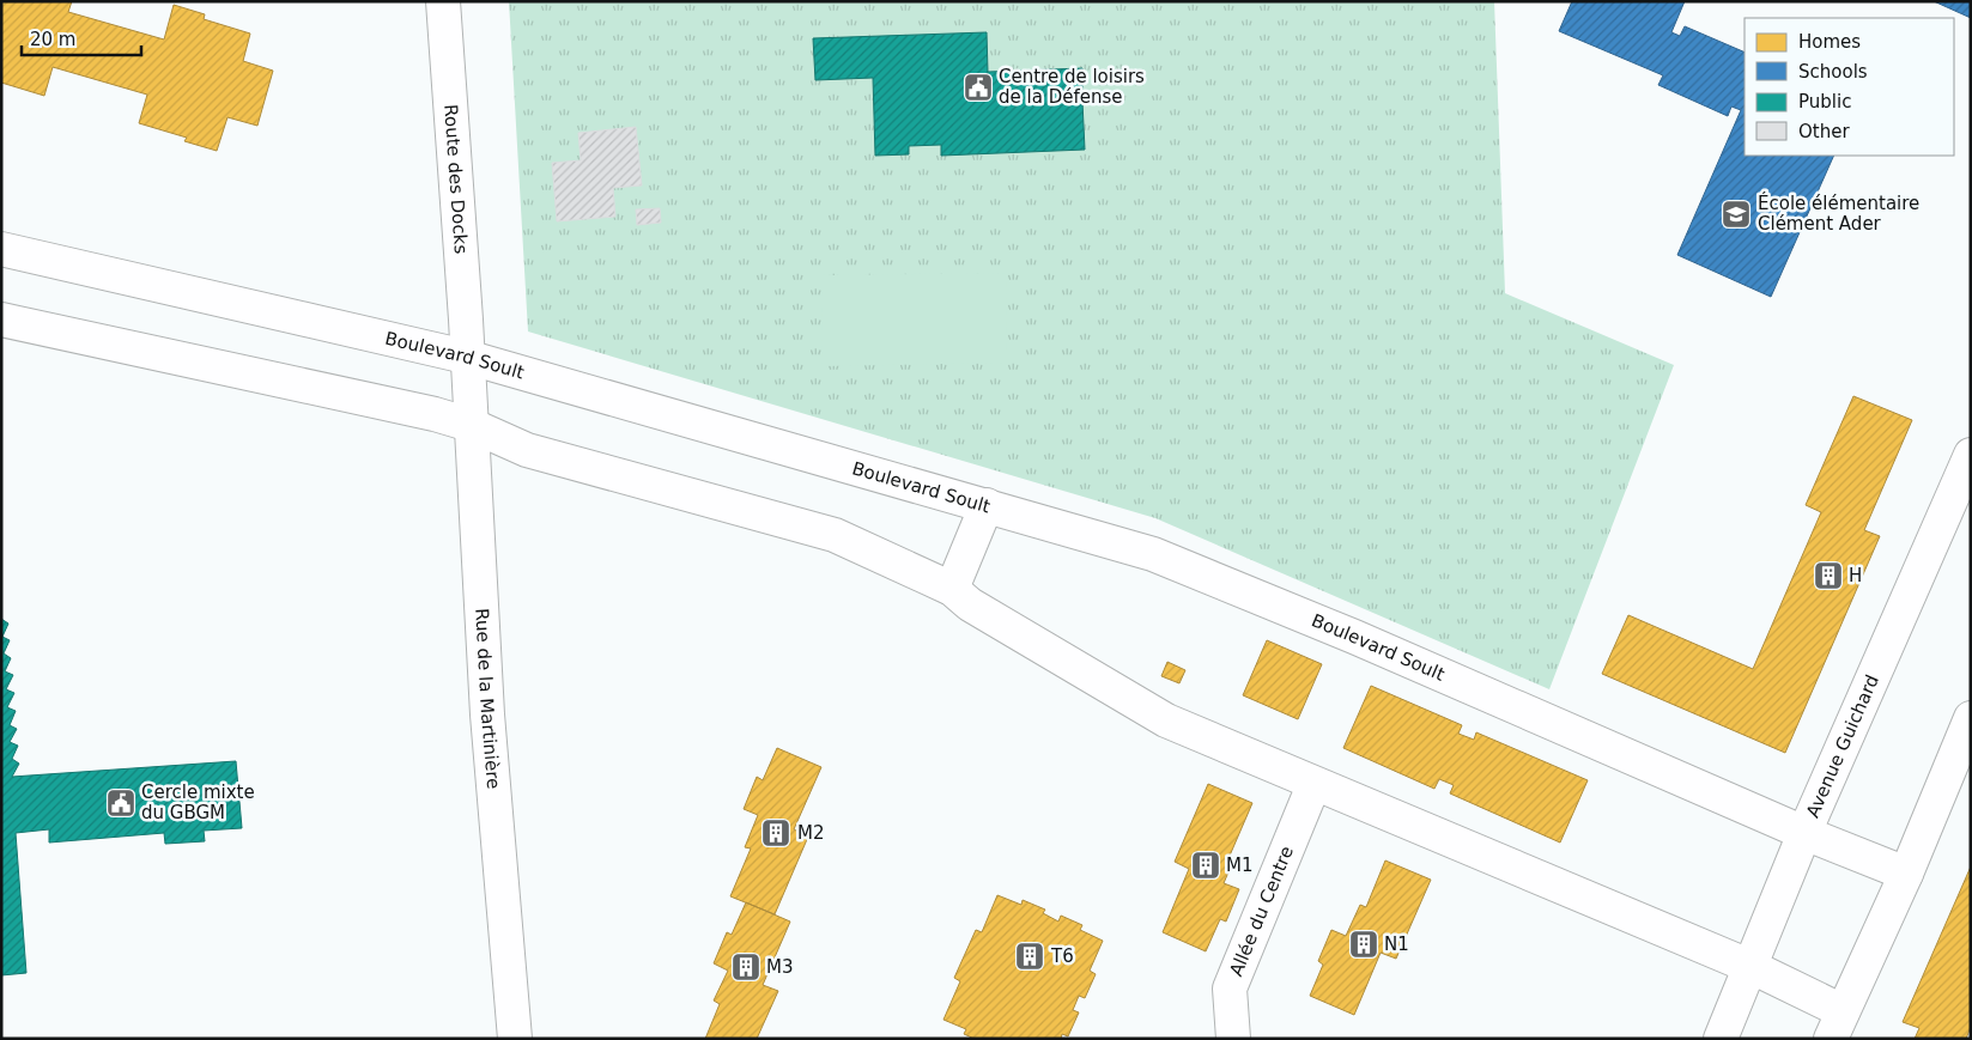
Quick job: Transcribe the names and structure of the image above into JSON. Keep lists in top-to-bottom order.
{
  "streets": {
    "street": [
      "Route des Docks",
      "Boulevard Soult",
      "Rue de la Martinière",
      "Avenue Guichard",
      "Allée du Centre"
    ]
  },
  "crossings": [
    ["Route des Docks", "Boulevard Soult"],
    ["Route des Docks", "Rue de la Martinière"],
    ["Boulevard Soult", "Rue de la Martinière"],
    ["Boulevard Soult", "Avenue Guichard"]
  ],
  "places": {
    "public building": ["Centre de loisirs de la Défense", "Cercle mixte du GBGM"],
    "school or university": ["École élémentaire Clément Ader"],
    "building": [
      "H",
      "M2",
      "M1",
      "N1",
      "T6",
      "M3"
    ]
  },
  "legend": [
    "Homes",
    "Schools",
    "Public",
    "Other"
  ],
  "scale_bar": "20 m"
}
